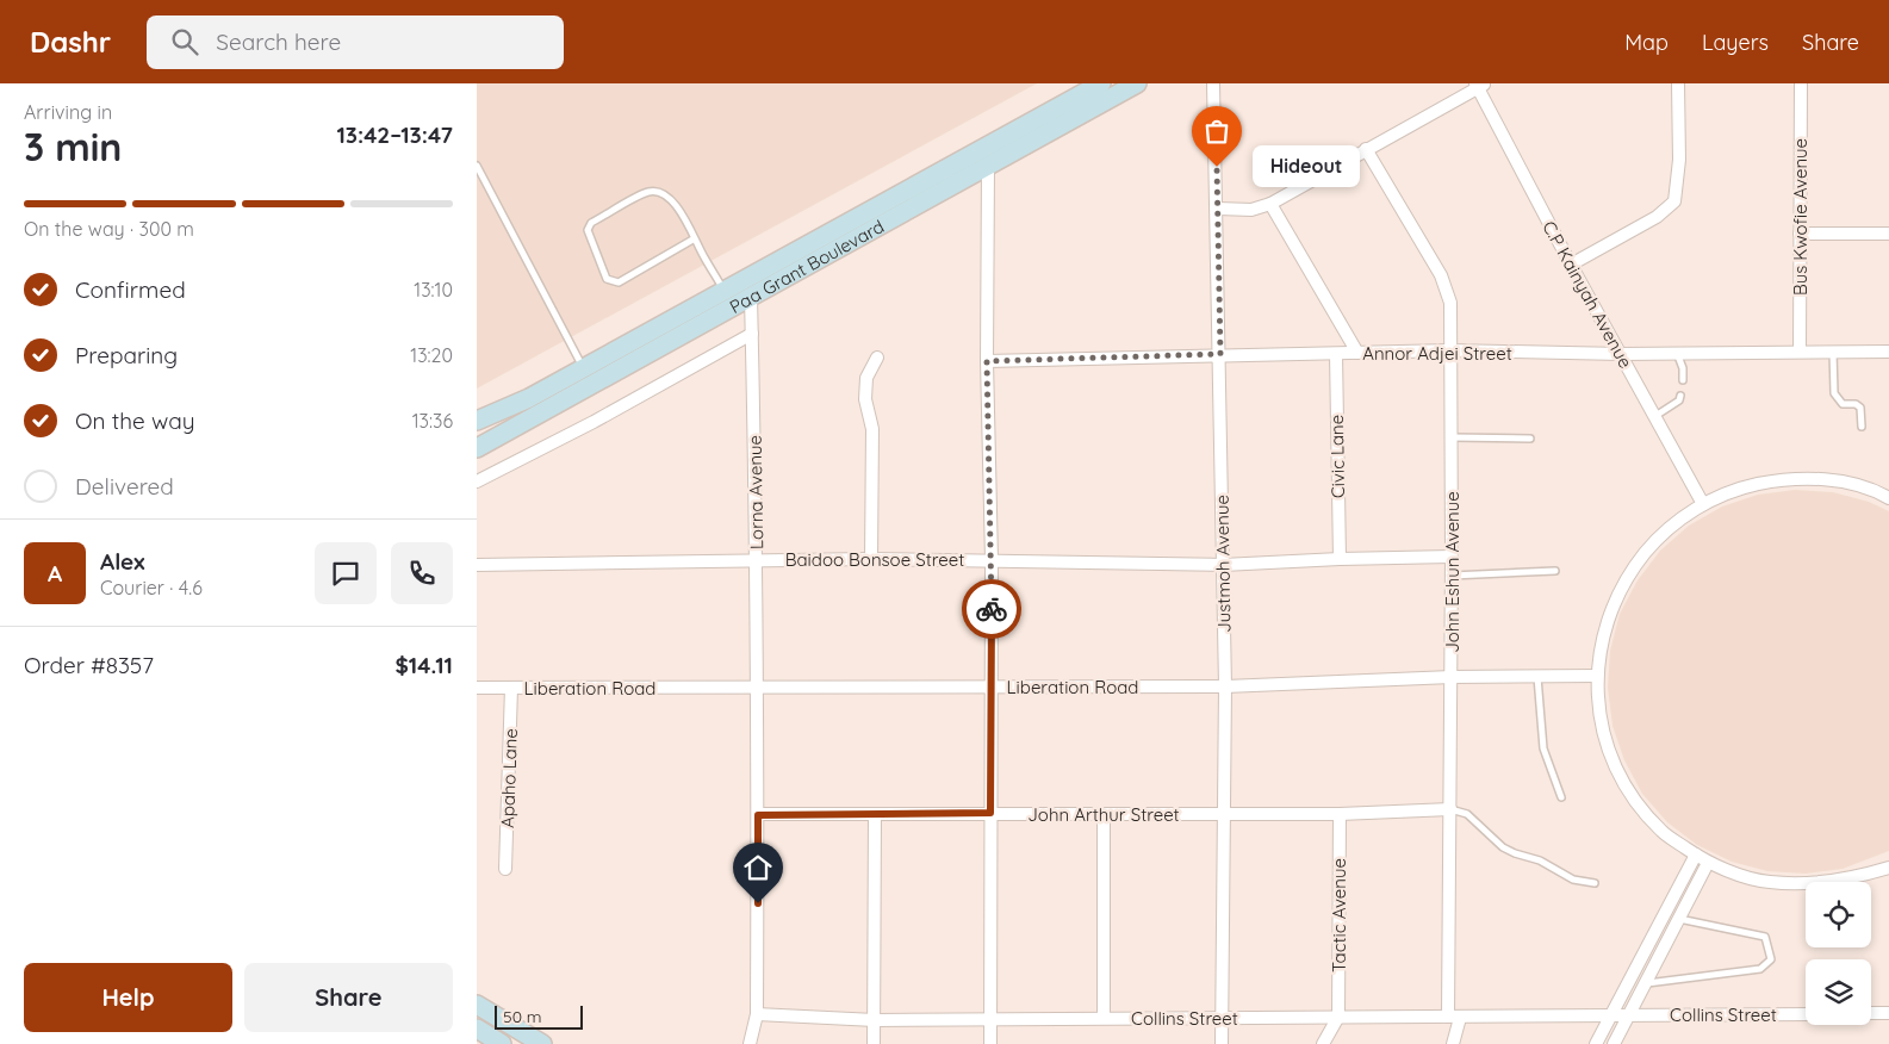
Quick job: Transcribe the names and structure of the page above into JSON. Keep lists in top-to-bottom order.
{
  "streets": {
    "main road": ["Paa Grant Boulevard"],
    "street": [
      "Bus Kwofie Avenue",
      "C.P Kainyah Avenue",
      "Annor Adjei Street",
      "Civic Lane",
      "Lorna Avenue",
      "Baidoo Bonsoe Street",
      "Justmoh Avenue",
      "John Eshun Avenue",
      "Liberation Road",
      "Apaho Lane",
      "John Arthur Street",
      "Tactic Avenue",
      "Collins Street"
    ]
  },
  "crossings": [
    ["Bus Kwofie Avenue", "Annor Adjei Street"],
    ["Paa Grant Boulevard", "Lorna Avenue"],
    ["C.P Kainyah Avenue", "Annor Adjei Street"],
    ["Annor Adjei Street", "Civic Lane"],
    ["Annor Adjei Street", "Justmoh Avenue"],
    ["Annor Adjei Street", "John Eshun Avenue"],
    ["Civic Lane", "Baidoo Bonsoe Street"],
    ["Lorna Avenue", "Baidoo Bonsoe Street"],
    ["Lorna Avenue", "Liberation Road"],
    ["Lorna Avenue", "John Arthur Street"],
    ["Lorna Avenue", "Collins Street"],
    ["Baidoo Bonsoe Street", "Justmoh Avenue"],
    ["Baidoo Bonsoe Street", "John Eshun Avenue"],
    ["Justmoh Avenue", "Liberation Road"],
    ["Justmoh Avenue", "John Arthur Street"],
    ["Justmoh Avenue", "Collins Street"],
    ["John Eshun Avenue", "Liberation Road"],
    ["John Eshun Avenue", "John Arthur Street"],
    ["John Eshun Avenue", "Collins Street"],
    ["Liberation Road", "Apaho Lane"],
    ["John Arthur Street", "Tactic Avenue"],
    ["Tactic Avenue", "Collins Street"]
  ],
  "places": ["Hideout"],
  "scale_bar": "50 m",
  "page": {
    "header": "Dashr",
    "search": "Search here",
    "nav": ["Map", "Layers", "Share"],
    "heading": ["3 min", "Arriving in", "13:42–13:47"],
    "panel": [
      "Alex",
      "Courier · 4.6",
      "Order #8357",
      "$14.11"
    ],
    "bubble": "Hideout",
    "bar": "On the way · 300 m",
    "list": [
      ["Confirmed", "13:10"],
      ["Preparing", "13:20"],
      ["On the way", "13:36"],
      "Delivered"
    ],
    "round": "A",
    "buttons": ["Help", "Share"],
    "scale": "50 m"
  }
}
